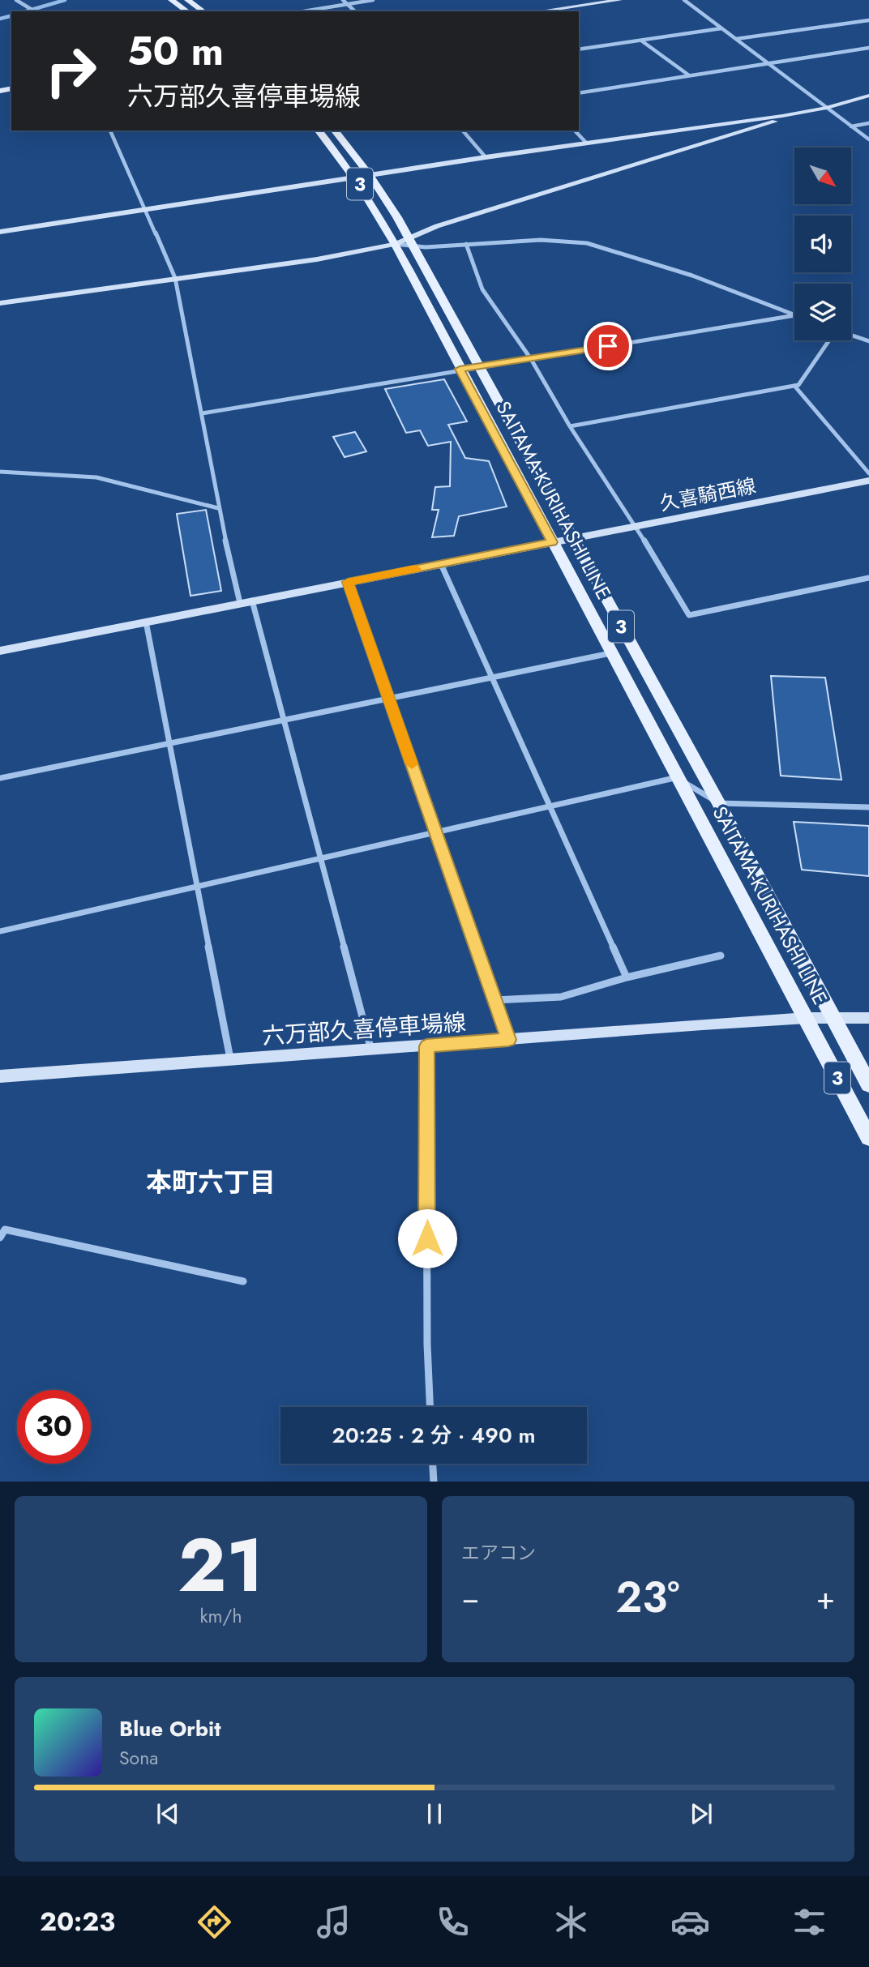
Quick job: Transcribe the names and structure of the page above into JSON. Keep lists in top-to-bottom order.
{
  "streets": {
    "main road": ["3", "SAITAMA-KURIHASHI LINE"],
    "street": ["久喜騎西線", "六万部久喜停車場線"]
  },
  "crossings": [
    ["久喜騎西線", "SAITAMA-KURIHASHI LINE"],
    ["SAITAMA-KURIHASHI LINE", "六万部久喜停車場線"]
  ],
  "districts": ["本町六丁目"],
  "north": "bottom right",
  "page": {
    "turn": ["50 m", "六万部久喜停車場線"],
    "limit": "30",
    "trip": "20:25 · 2 分 · 490 m",
    "tile": [
      ["21", "km/h"],
      "エアコン"
    ],
    "heat": ["−", "23°", "+"],
    "song": ["Blue Orbit", "Sona"],
    "tabs": "20:23"
  }
}
